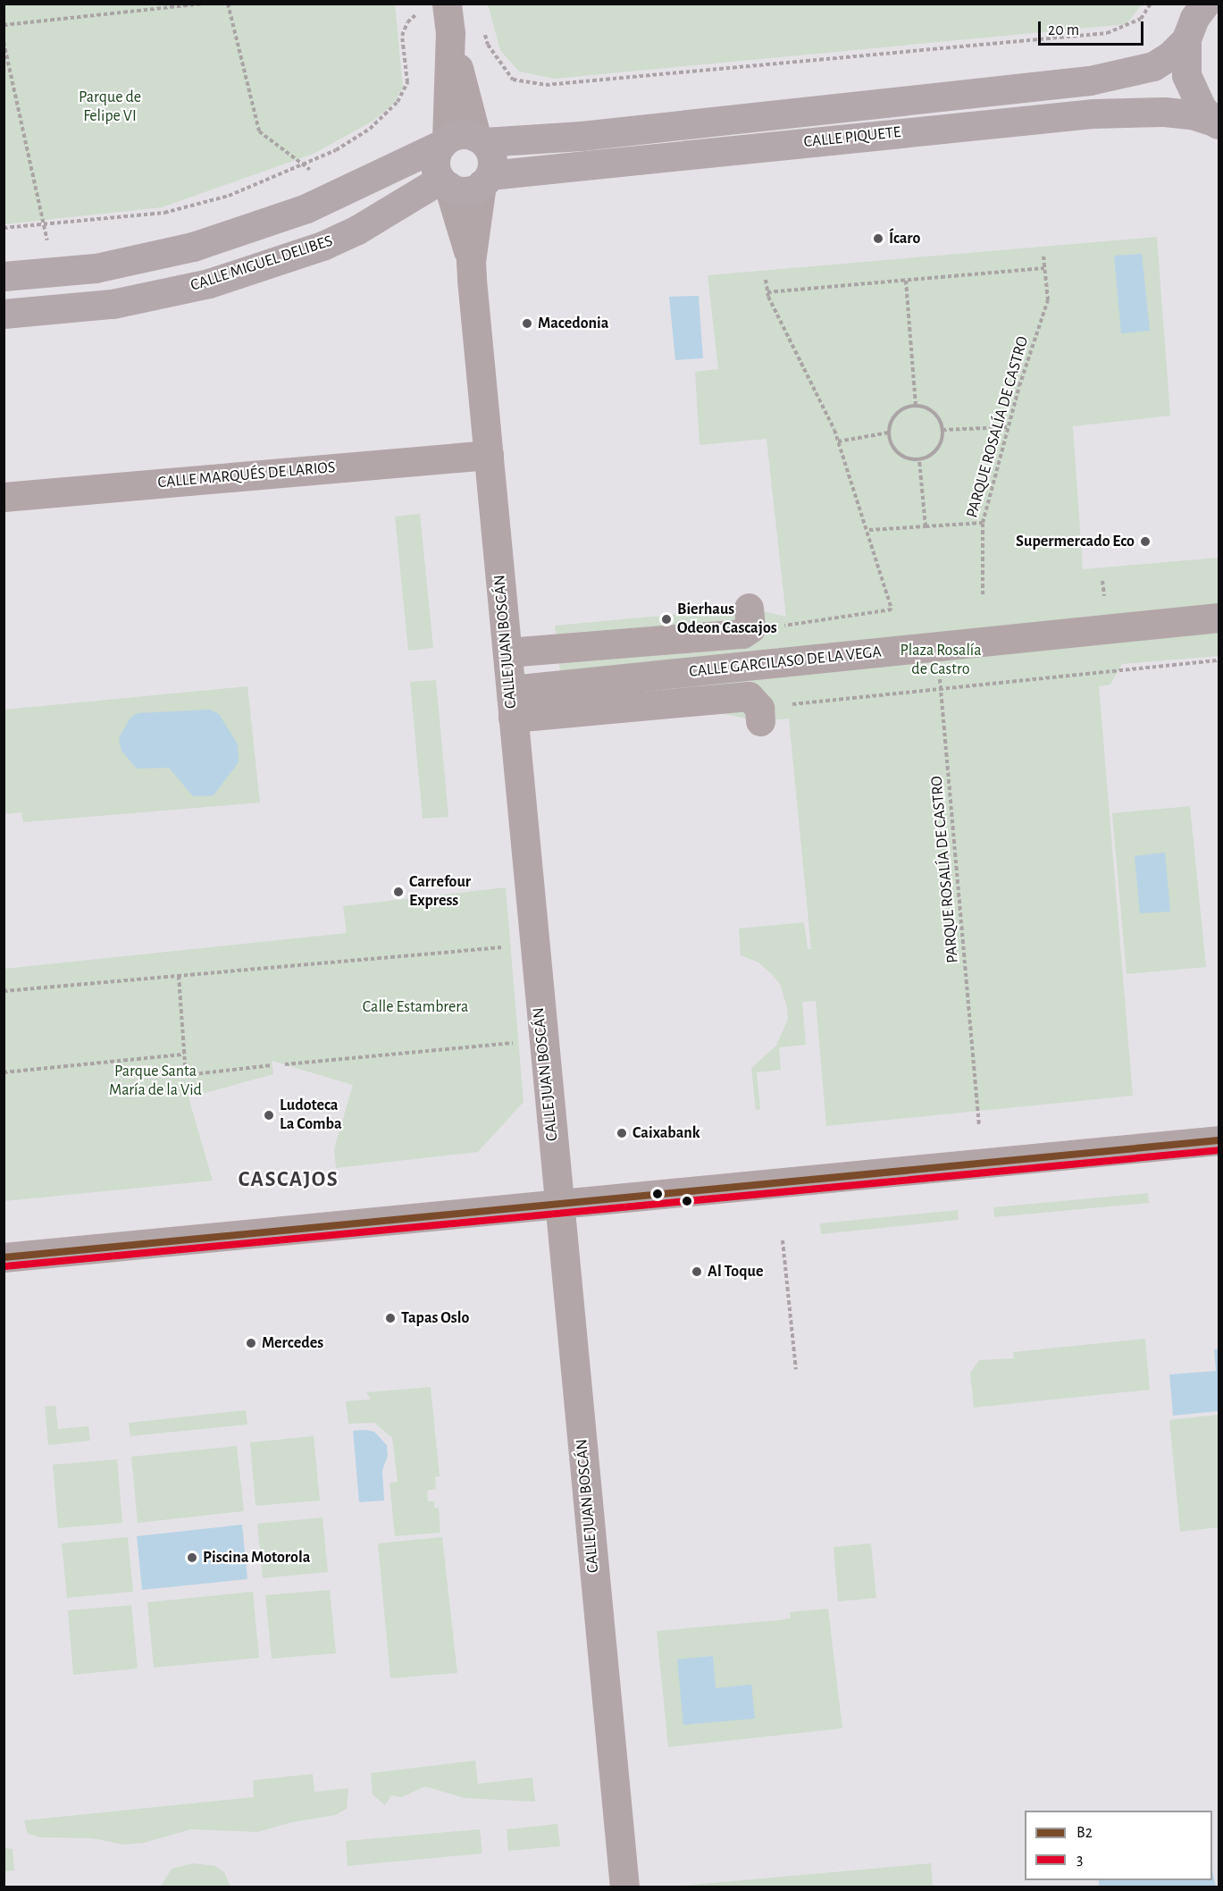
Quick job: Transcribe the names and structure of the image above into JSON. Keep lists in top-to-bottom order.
{
  "streets": {
    "main road": ["CALLE PIQUETE", "CALLE MIGUEL DELIBES"],
    "street": ["CALLE MARQUÉS DE LARIOS", "CALLE JUAN BOSCÁN", "CALLE GARCILASO DE LA VEGA"],
    "path": ["PARQUE ROSALÍA DE CASTRO"]
  },
  "crossings": [
    ["CALLE PIQUETE", "CALLE MIGUEL DELIBES"],
    ["CALLE PIQUETE", "CALLE JUAN BOSCÁN"],
    ["CALLE MIGUEL DELIBES", "CALLE JUAN BOSCÁN"],
    ["PARQUE ROSALÍA DE CASTRO", "CALLE GARCILASO DE LA VEGA"],
    ["CALLE MARQUÉS DE LARIOS", "CALLE JUAN BOSCÁN"],
    ["CALLE JUAN BOSCÁN", "CALLE GARCILASO DE LA VEGA"]
  ],
  "districts": ["CASCAJOS"],
  "parks": [
    "Parque de Felipe VI",
    "Plaza Rosalía de Castro",
    "Calle Estambrera",
    "Parque Santa María de la Vid"
  ],
  "places": [
    "Ícaro",
    "Macedonia",
    "Supermercado Eco",
    "Bierhaus Odeon Cascajos",
    "Carrefour Express",
    "Ludoteca La Comba",
    "Caixabank",
    "Al Toque",
    "Tapas Oslo",
    "Mercedes",
    "Piscina Motorola"
  ],
  "lines": ["transit line B2", "transit line 3"],
  "legend": ["B2", "3"],
  "scale_bar": "20 m"
}
